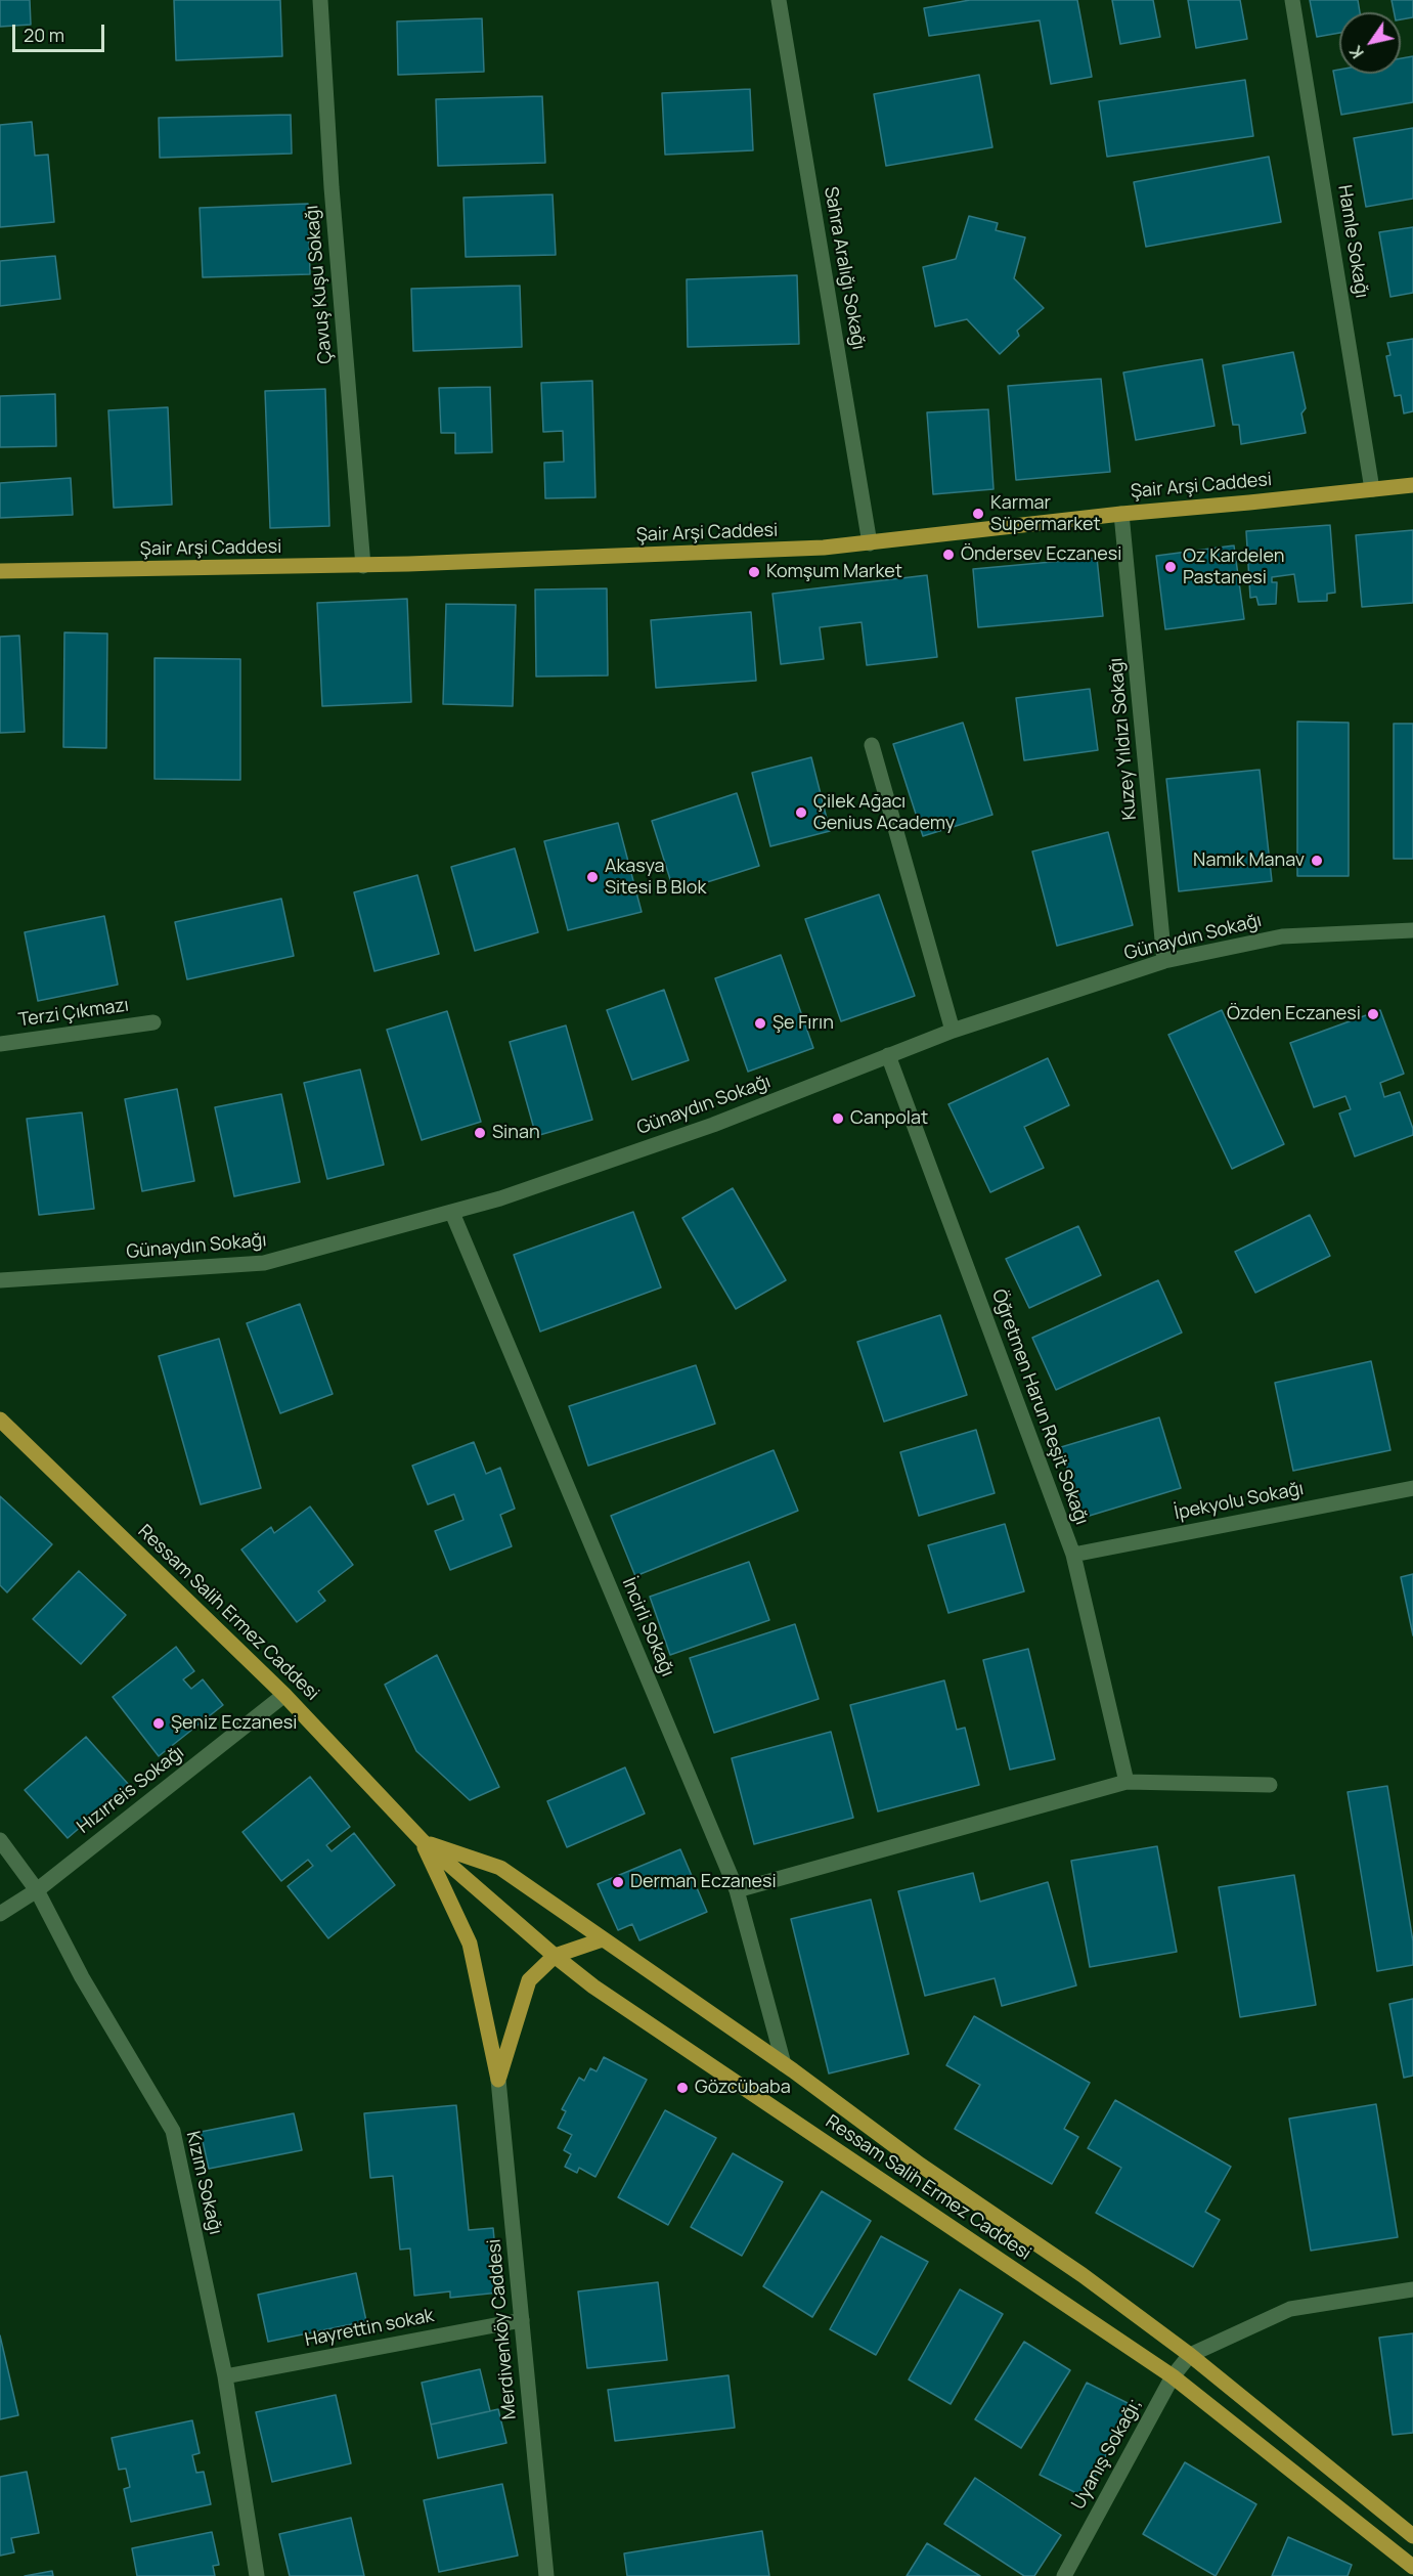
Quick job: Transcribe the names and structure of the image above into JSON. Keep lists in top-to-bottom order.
{
  "streets": {
    "main road": ["Şair Arşi Caddesi", "Ressam Salih Ermez Caddesi"],
    "street": [
      "Hamle Sokağı",
      "Sahra Aralığı Sokağı",
      "Çavuş Kuşu Sokağı",
      "Kuzey Yıldızı Sokağı",
      "Günaydın Sokağı",
      "Terzi Çıkmazı",
      "Öğretmen Harun Reşit Sokağı",
      "İpekyolu Sokağı",
      "İncirli Sokağı",
      "Hızırreis Sokağı",
      "Kızım Sokağı",
      "Hayrettin sokak",
      "Merdivenköy Caddesi",
      "Uyanış Sokağı;"
    ]
  },
  "crossings": [
    ["Hamle Sokağı", "Şair Arşi Caddesi"],
    ["Sahra Aralığı Sokağı", "Şair Arşi Caddesi"],
    ["Çavuş Kuşu Sokağı", "Şair Arşi Caddesi"],
    ["Şair Arşi Caddesi", "Kuzey Yıldızı Sokağı"],
    ["Kuzey Yıldızı Sokağı", "Günaydın Sokağı"],
    ["Günaydın Sokağı", "Öğretmen Harun Reşit Sokağı"],
    ["Günaydın Sokağı", "İncirli Sokağı"],
    ["Öğretmen Harun Reşit Sokağı", "İpekyolu Sokağı"],
    ["Ressam Salih Ermez Caddesi", "İncirli Sokağı"],
    ["Ressam Salih Ermez Caddesi", "Hızırreis Sokağı"],
    ["Ressam Salih Ermez Caddesi", "Uyanış Sokağı;"],
    ["Hızırreis Sokağı", "Kızım Sokağı"],
    ["Kızım Sokağı", "Hayrettin sokak"],
    ["Hayrettin sokak", "Merdivenköy Caddesi"]
  ],
  "places": [
    "Karmar Süpermarket",
    "Öndersev Eczanesi",
    "Oz Kardelen Pastanesi",
    "Komşum Market",
    "Çilek Ağacı Genius Academy",
    "Namık Manav",
    "Akasya Sitesi B Blok",
    "Özden Eczanesi",
    "Şe Fırın",
    "Canpolat",
    "Sinan",
    "Şeniz Eczanesi",
    "Derman Eczanesi",
    "Gözcübaba"
  ],
  "scale_bar": "20 m",
  "north": "bottom left"
}
